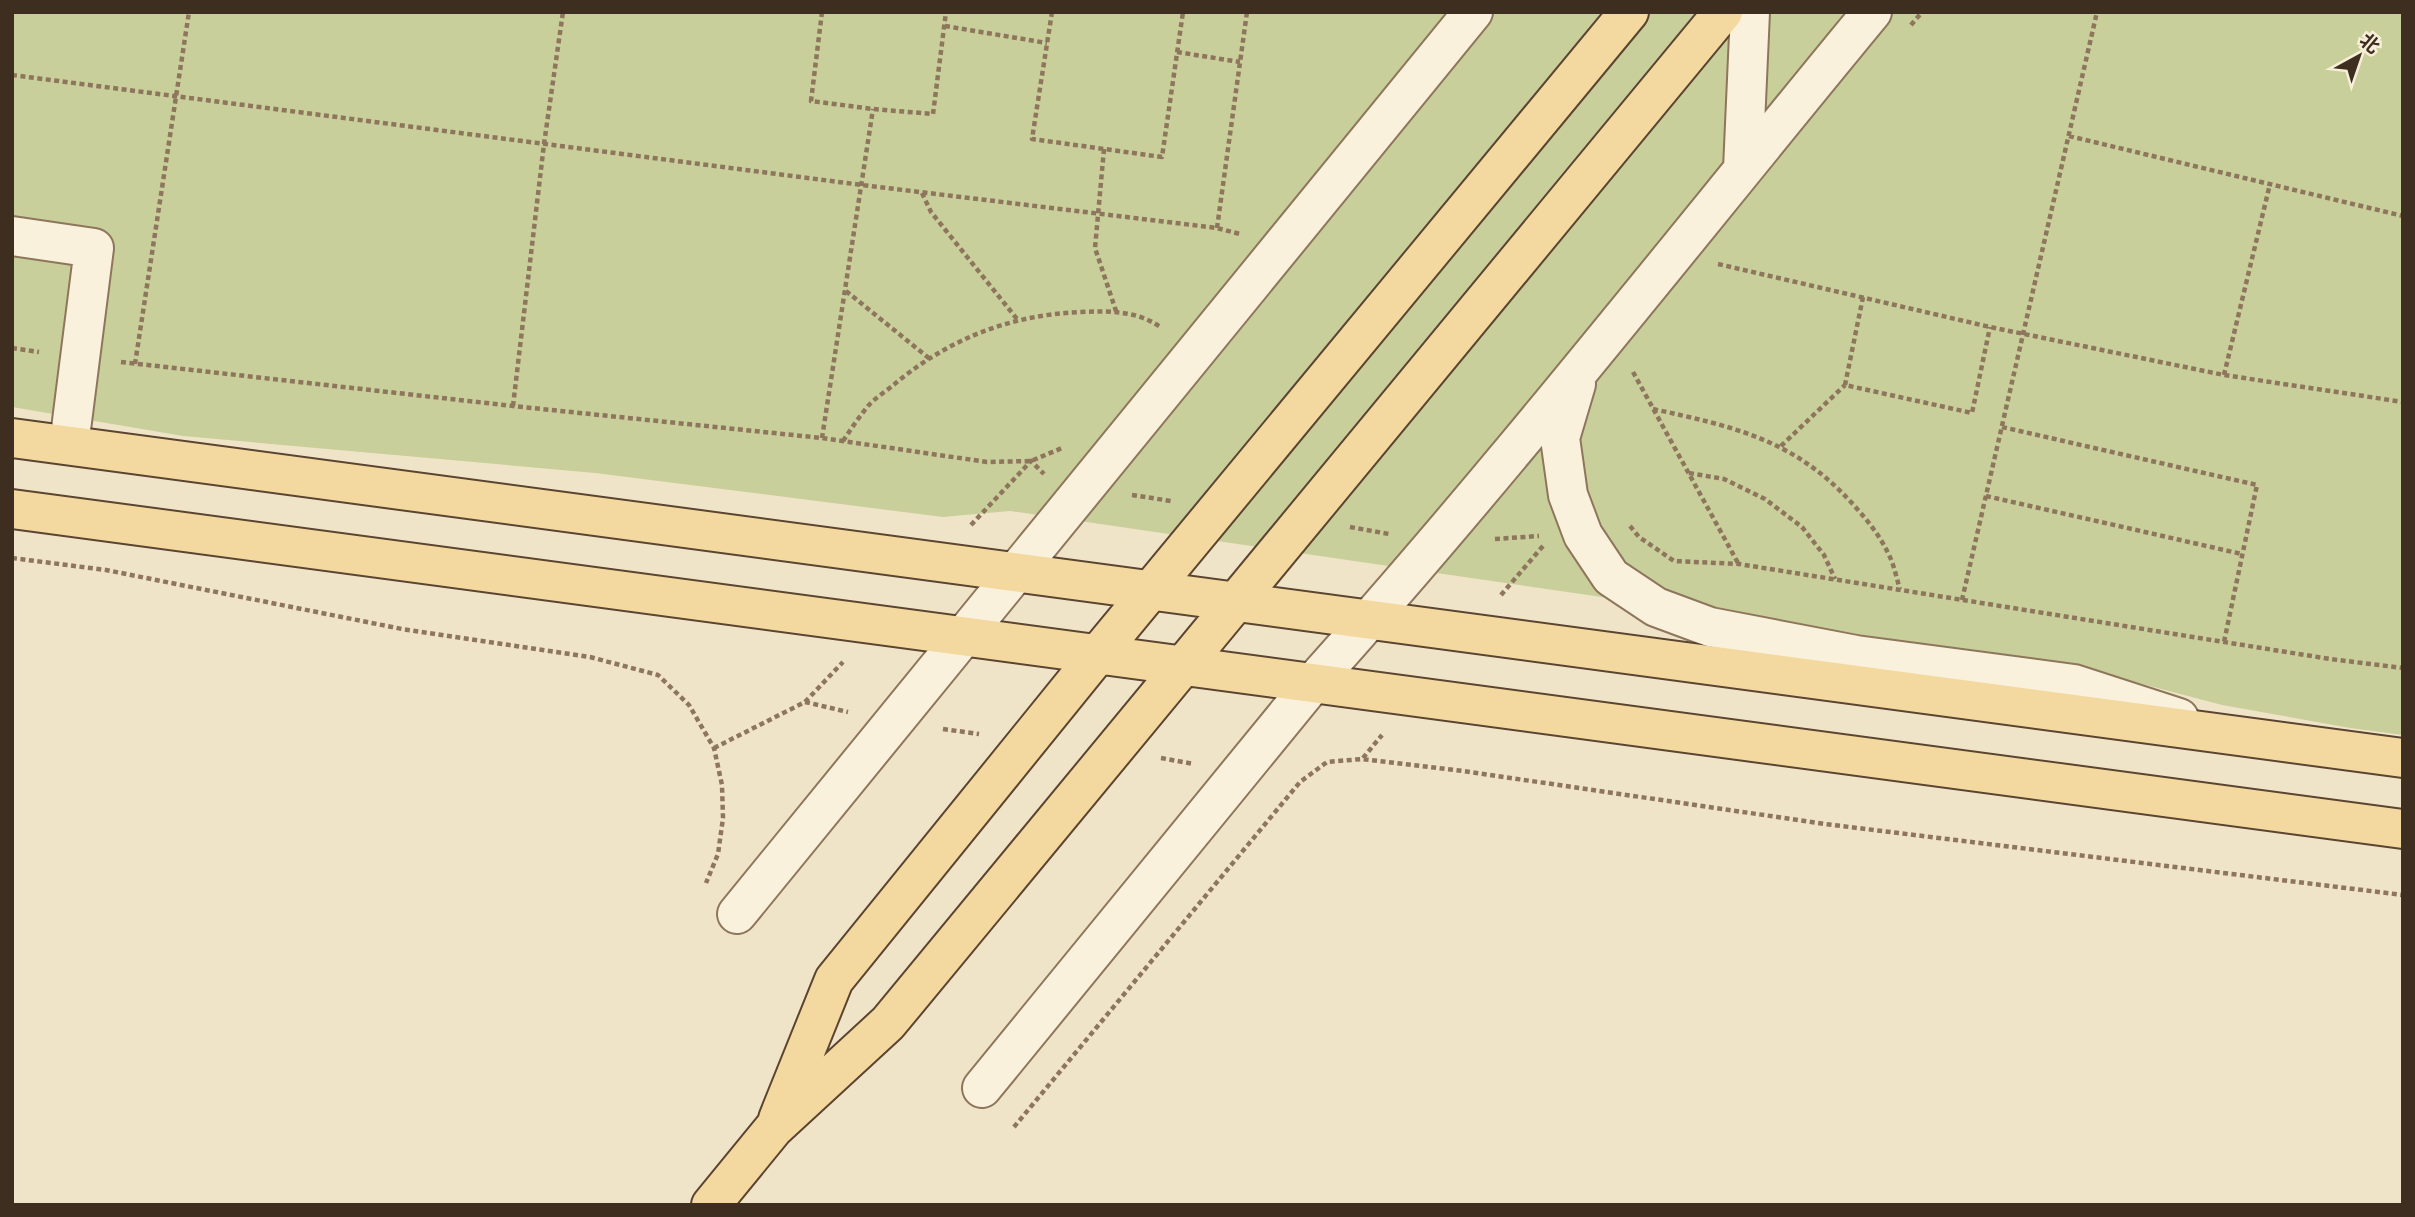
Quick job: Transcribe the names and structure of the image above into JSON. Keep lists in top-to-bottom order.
{
  "north": "top right"
}
